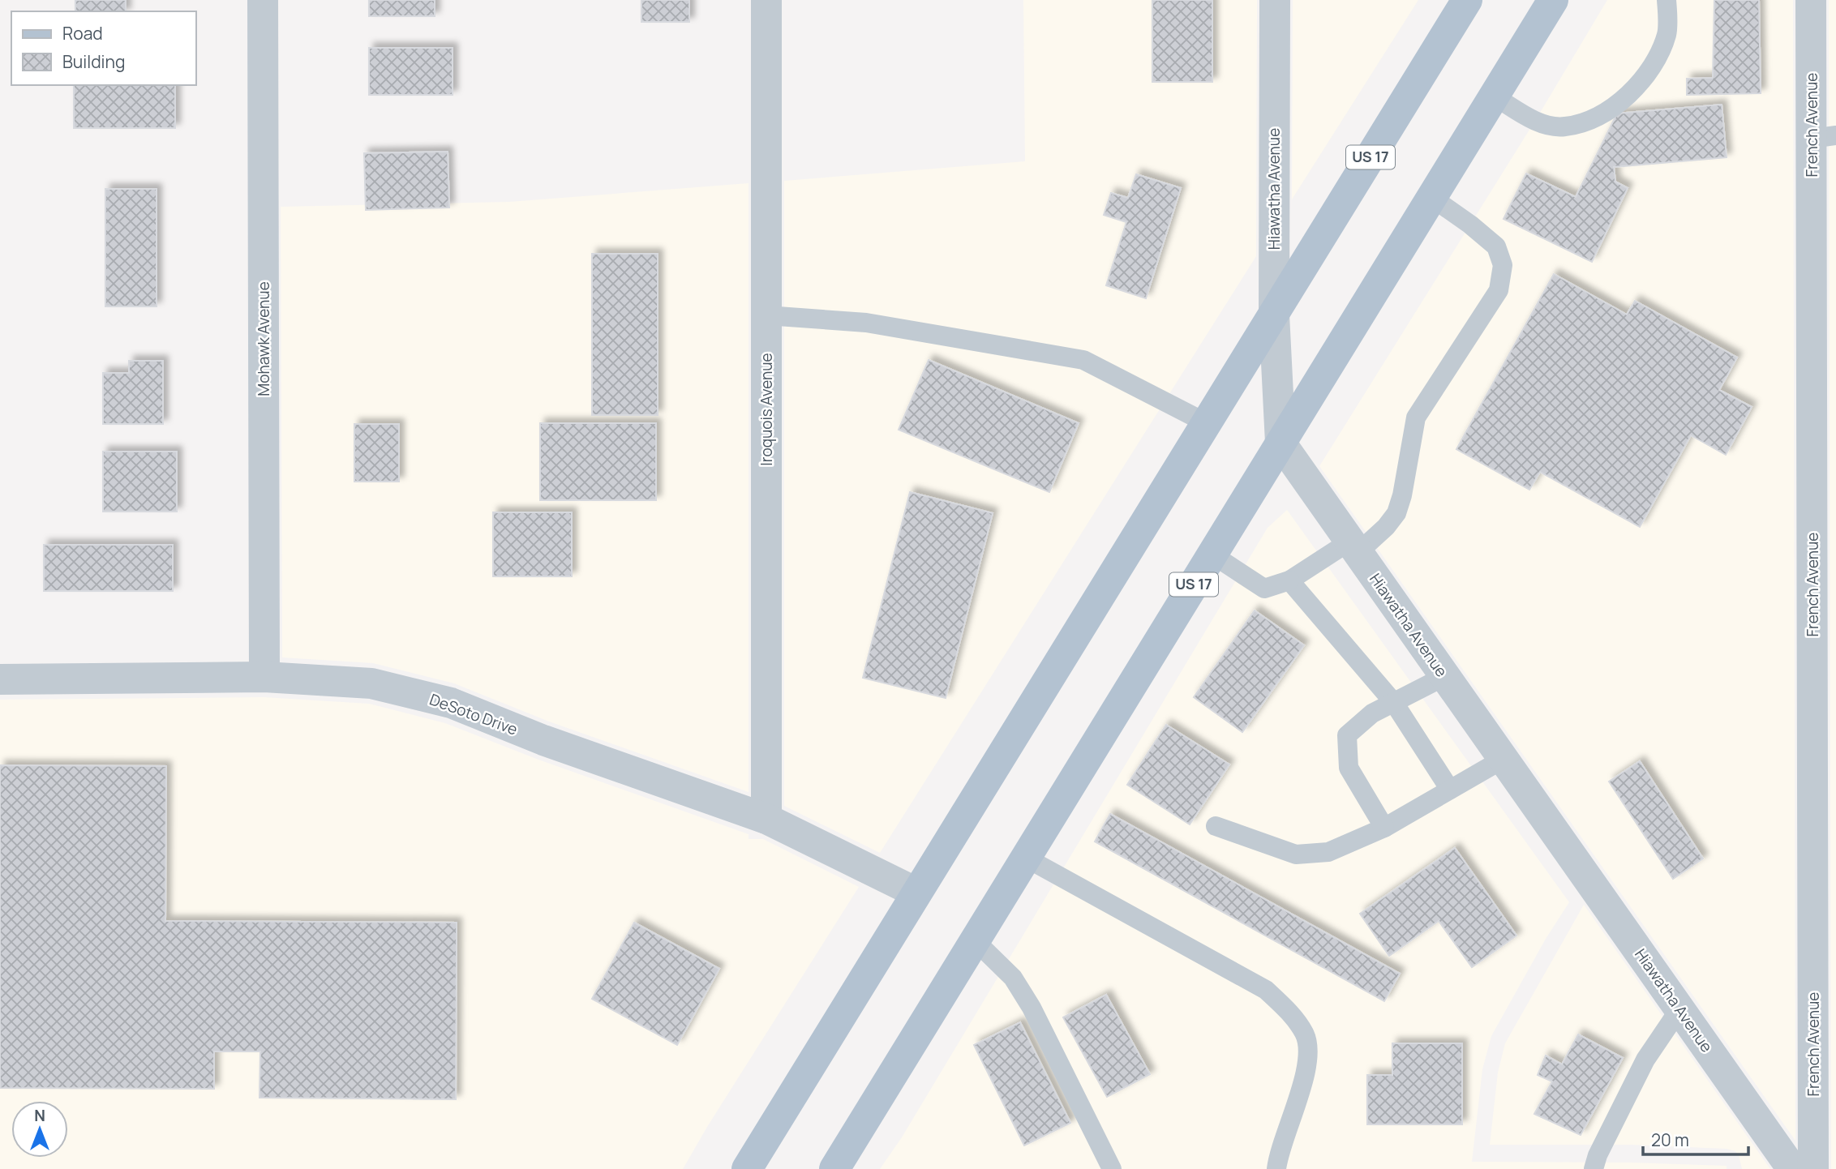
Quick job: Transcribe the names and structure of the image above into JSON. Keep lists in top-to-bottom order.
{
  "streets": {
    "main road": ["US 17"],
    "street": [
      "French Avenue",
      "Hiawatha Avenue",
      "Mohawk Avenue",
      "Iroquois Avenue",
      "DeSoto Drive"
    ]
  },
  "crossings": [
    ["US 17", "Hiawatha Avenue"],
    ["US 17", "DeSoto Drive"],
    ["Mohawk Avenue", "DeSoto Drive"],
    ["Iroquois Avenue", "DeSoto Drive"]
  ],
  "legend": ["Road", "Building"],
  "scale_bar": "20 m",
  "north": "top"
}
